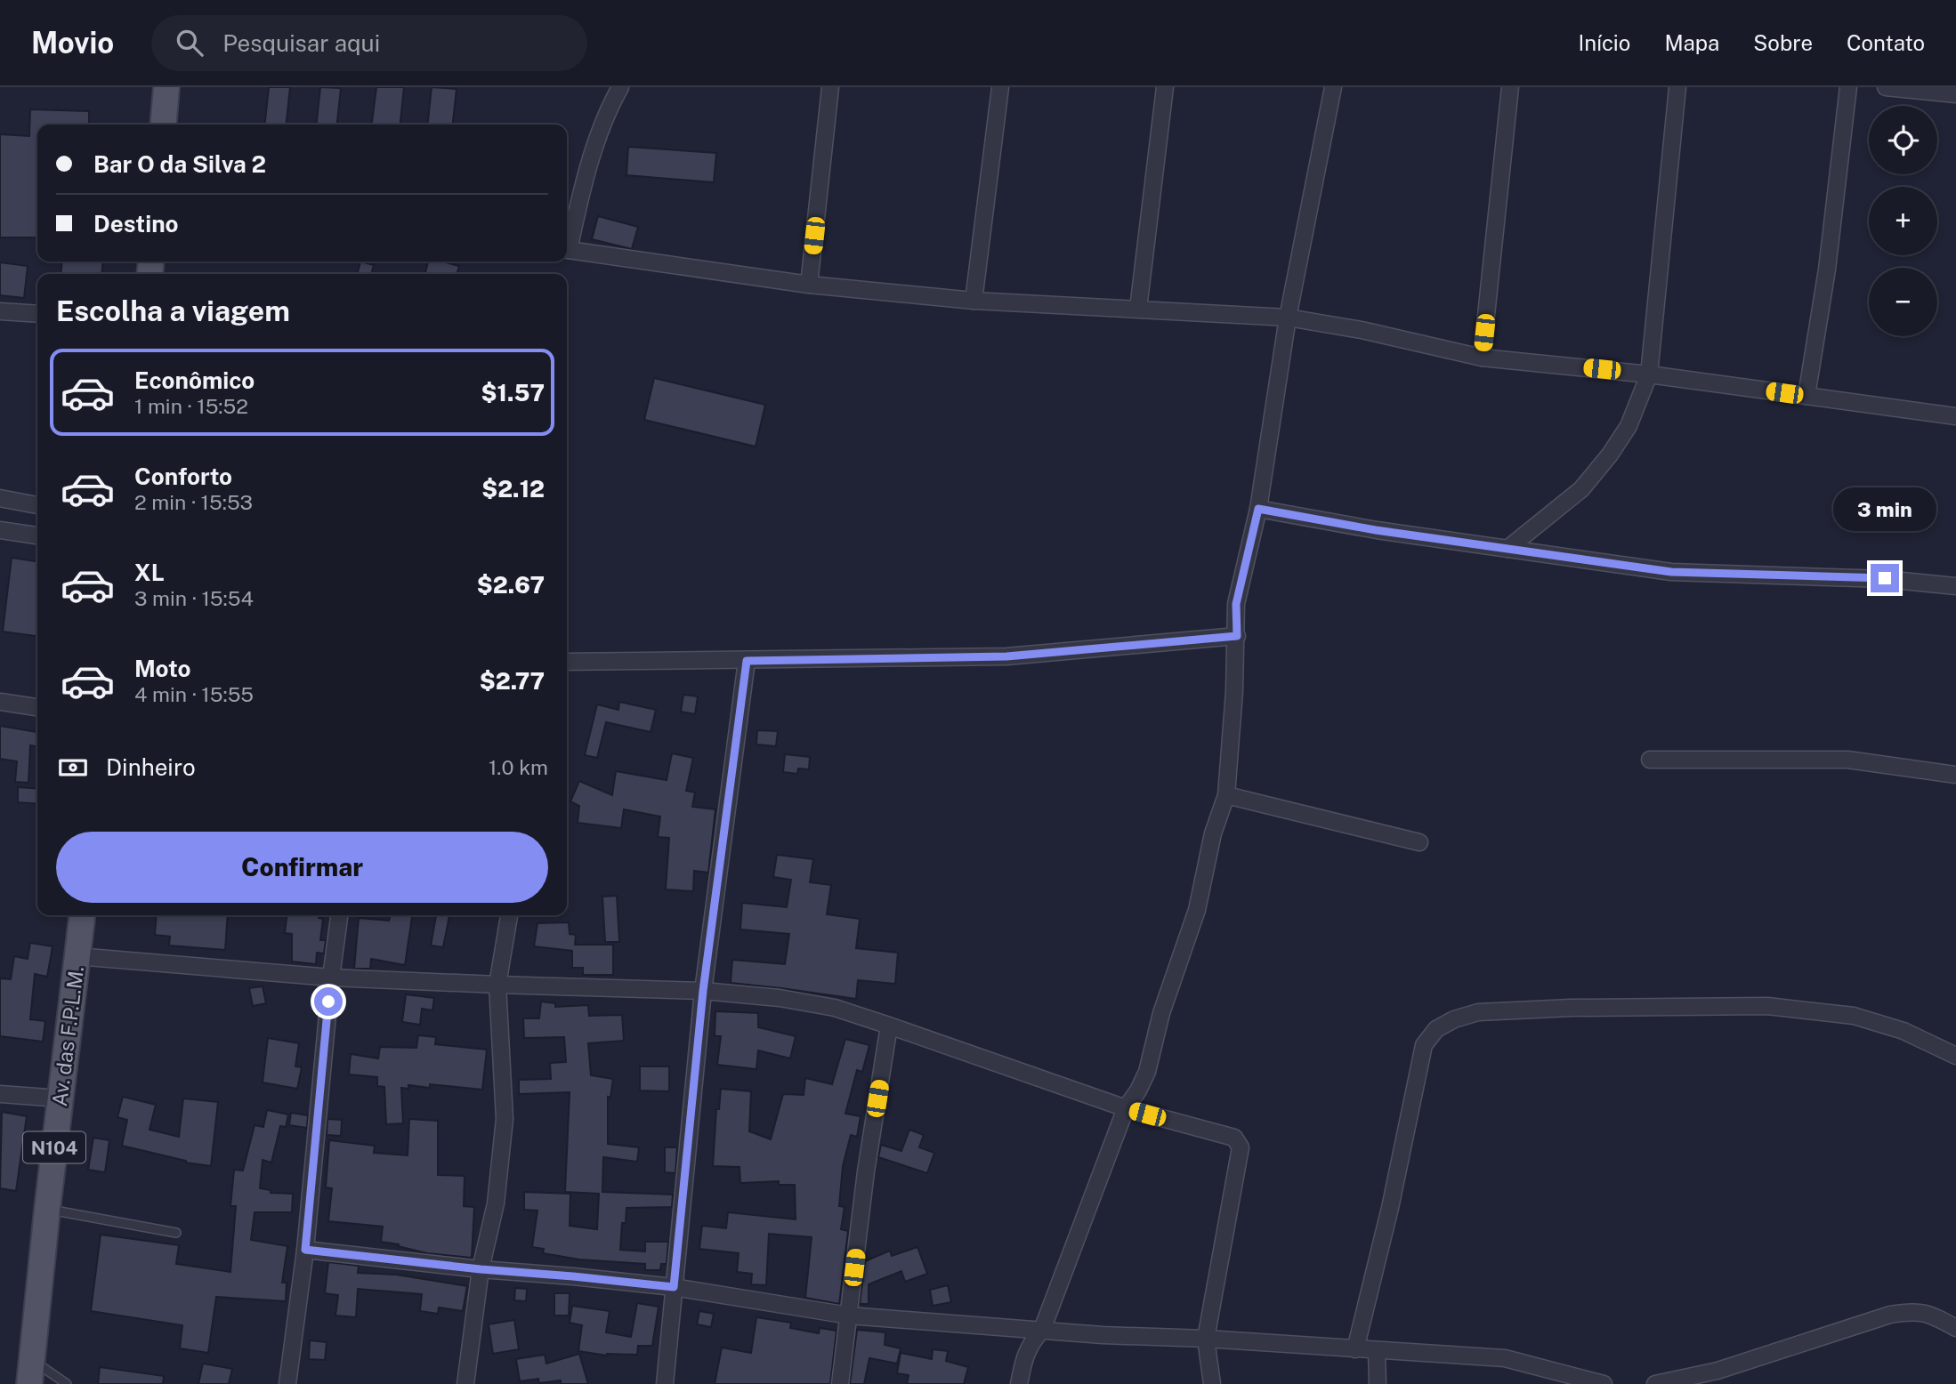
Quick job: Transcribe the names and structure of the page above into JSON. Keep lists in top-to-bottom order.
{
  "streets": {
    "main road": ["Av. das F.P.L.M.", "N104"]
  },
  "page": {
    "header": "Movio",
    "search": "Pesquisar aqui",
    "nav": [
      "Início",
      "Mapa",
      "Sobre",
      "Contato"
    ],
    "map_buttons": ["+", "−"],
    "banner": ["Bar O da Silva 2", "Destino"],
    "heading": "Escolha a viagem",
    "list": [
      {
        "name": "Econômico",
        "note": "1 min · 15:52",
        "value": "$1.57"
      },
      {
        "name": "Conforto",
        "note": "2 min · 15:53",
        "value": "$2.12"
      },
      {
        "name": "XL",
        "note": "3 min · 15:54",
        "value": "$2.67"
      },
      {
        "name": "Moto",
        "note": "4 min · 15:55",
        "value": "$2.77"
      }
    ],
    "bubble": "3 min",
    "pay": ["Dinheiro", "1.0 km"],
    "buttons": "Confirmar"
  }
}
